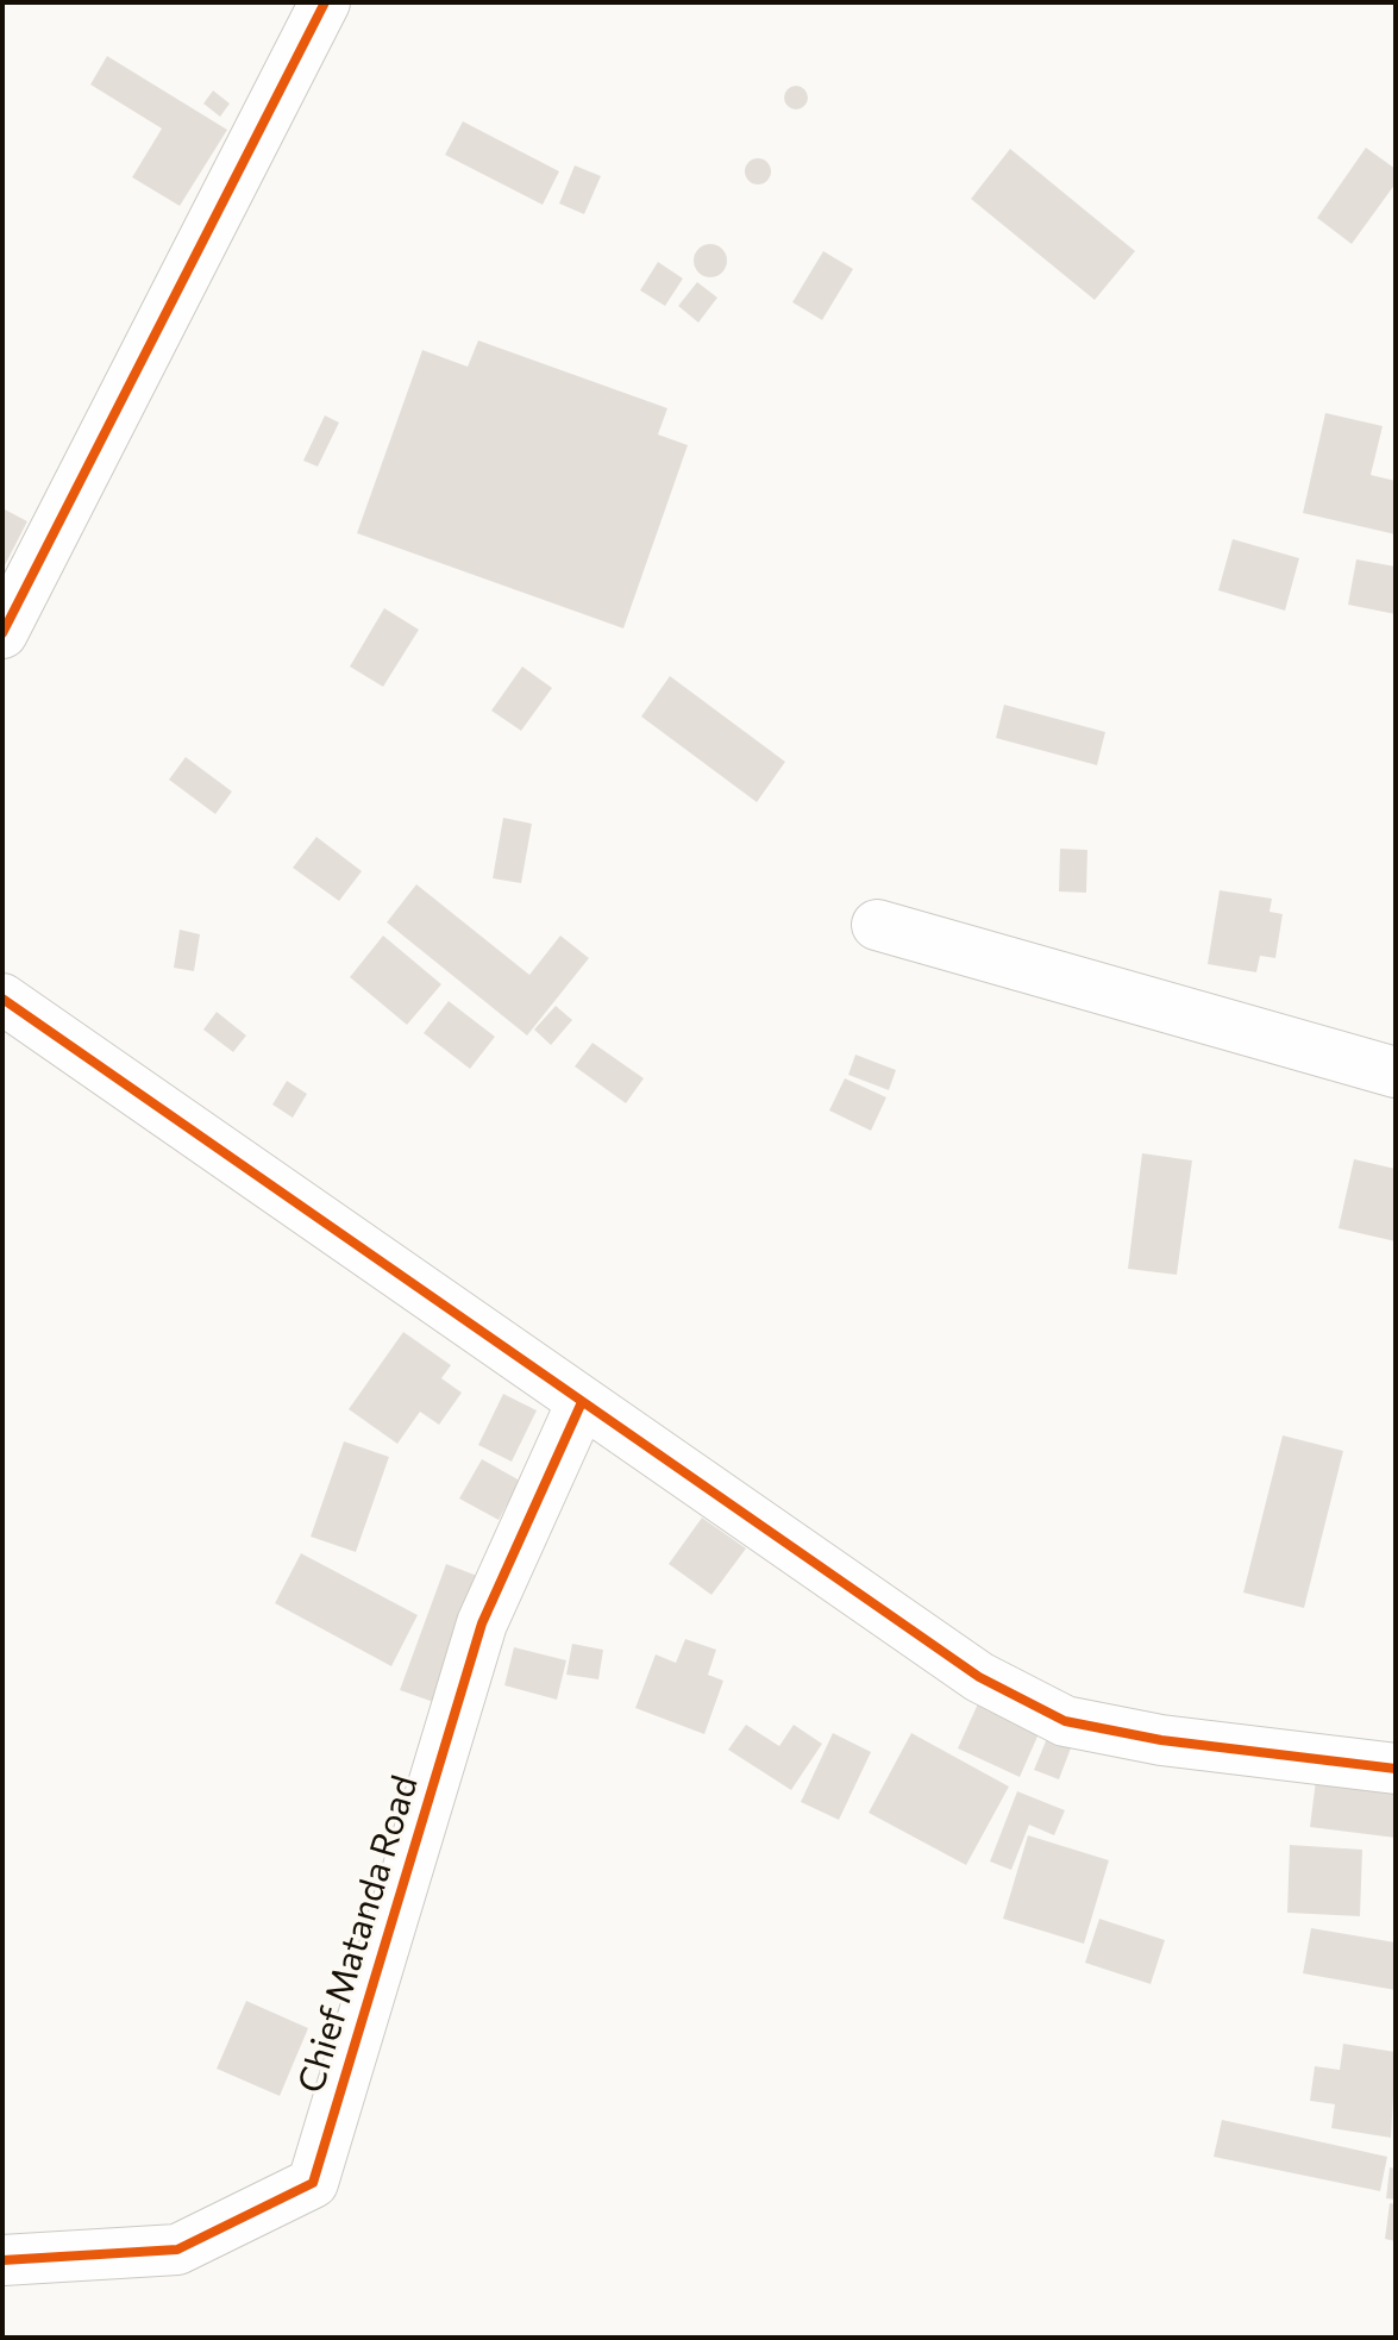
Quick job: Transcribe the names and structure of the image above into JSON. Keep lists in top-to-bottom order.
{
  "streets": {
    "street": ["Chief Matanda Road"]
  }
}
